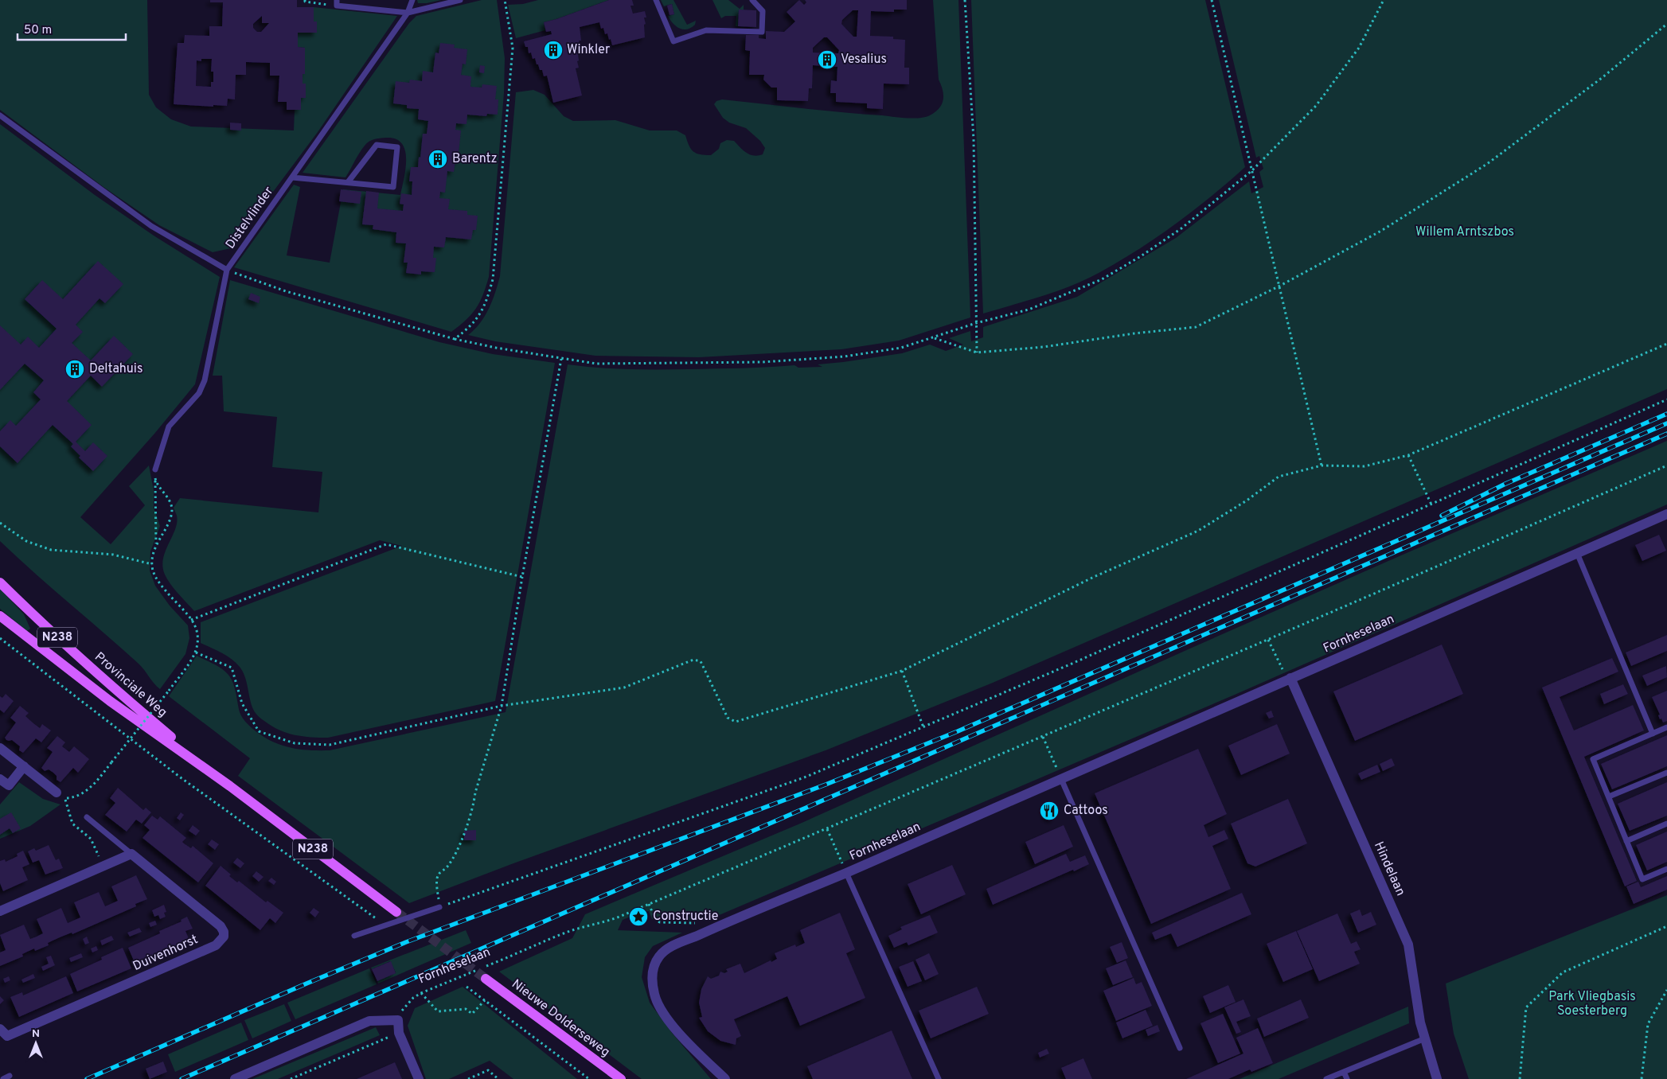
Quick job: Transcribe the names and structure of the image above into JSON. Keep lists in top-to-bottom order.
{
  "streets": {
    "main road": ["N238", "Provinciale Weg", "Nieuwe Dolderseweg"],
    "street": ["Fornheselaan", "Hindelaan", "Duivenhorst"],
    "lane": ["Distelvlinder"]
  },
  "crossings": [
    ["Fornheselaan", "Hindelaan"]
  ],
  "parks": ["Willem Arntszbos", "Park Vliegbasis Soesterberg"],
  "places": {
    "building": [
      "Winkler",
      "Vesalius",
      "Barentz",
      "Deltahuis"
    ],
    "restaurant": ["Cattoos"],
    "place": ["Constructie"]
  },
  "scale_bar": "50 m",
  "north": "top"
}
